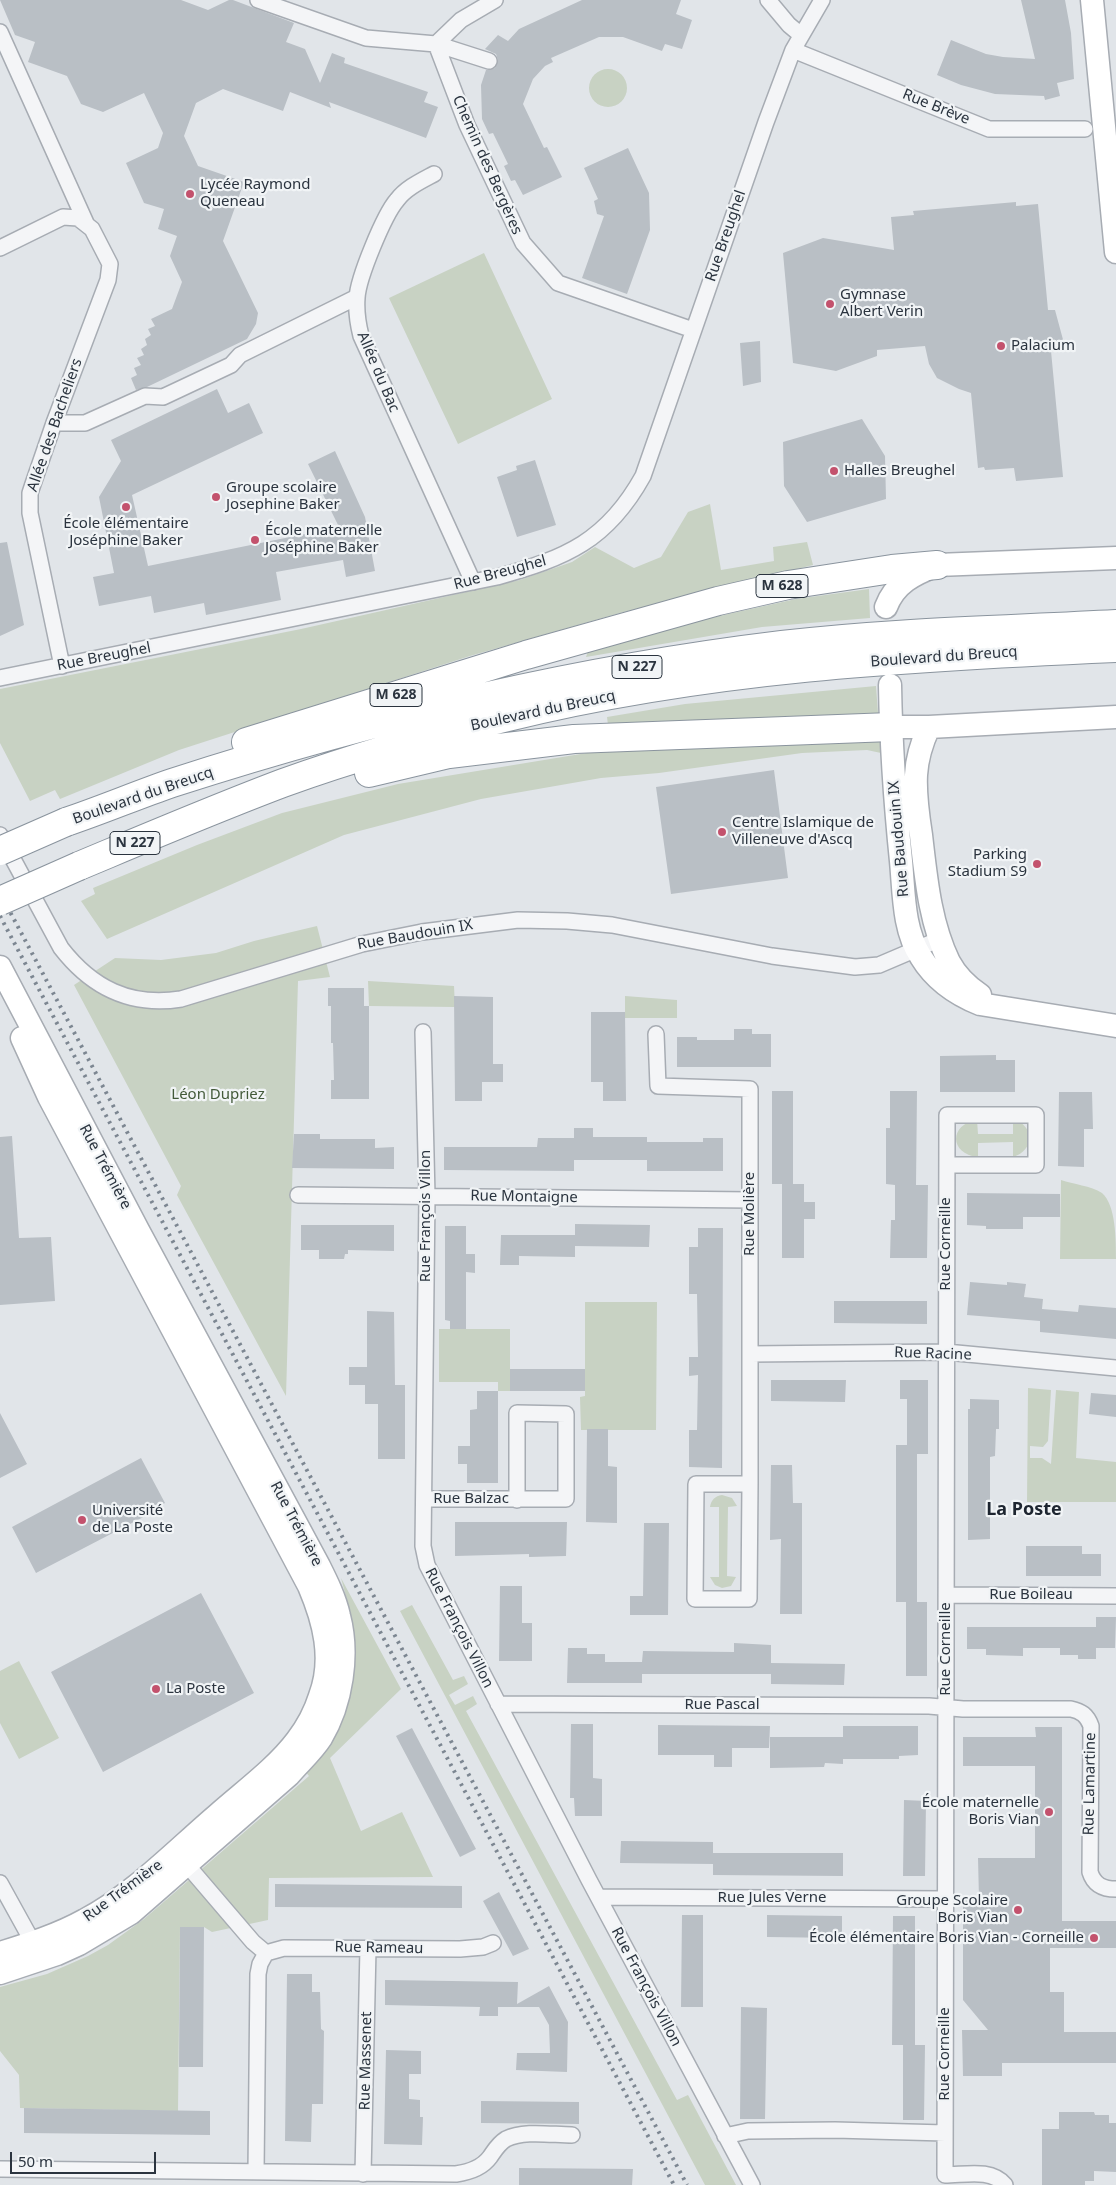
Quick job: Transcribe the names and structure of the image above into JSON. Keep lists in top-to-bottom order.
{
  "streets": {
    "highway": ["M 628", "Boulevard du Breucq", "N 227"],
    "main road": ["Rue Baudouin IX", "Rue Trémière"],
    "street": [
      "Rue Brève",
      "Chemin des Bergères",
      "Rue Breughel",
      "Allée du Bac",
      "Allée des Bacheliers",
      "Rue Montaigne",
      "Rue Molière",
      "Rue François Villon",
      "Rue Corneille",
      "Rue Racine",
      "Rue Balzac",
      "Rue Boileau",
      "Rue Pascal",
      "Rue Lamartine",
      "Rue Jules Verne",
      "Rue Rameau",
      "Rue Massenet"
    ]
  },
  "crossings": [
    ["Rue Brève", "Rue Breughel"],
    ["Chemin des Bergères", "Rue Breughel"],
    ["Rue Breughel", "Allée du Bac"],
    ["Rue Breughel", "Allée des Bacheliers"],
    ["M 628", "Boulevard du Breucq"],
    ["Boulevard du Breucq", "Rue Baudouin IX"],
    ["Rue Montaigne", "Rue Molière"],
    ["Rue Montaigne", "Rue François Villon"],
    ["Rue Molière", "Rue Racine"],
    ["Rue François Villon", "Rue Balzac"],
    ["Rue François Villon", "Rue Pascal"],
    ["Rue François Villon", "Rue Jules Verne"],
    ["Rue Corneille", "Rue Racine"],
    ["Rue Corneille", "Rue Boileau"],
    ["Rue Corneille", "Rue Pascal"],
    ["Rue Corneille", "Rue Lamartine"],
    ["Rue Corneille", "Rue Jules Verne"],
    ["Rue Pascal", "Rue Lamartine"],
    ["Rue Rameau", "Rue Massenet"]
  ],
  "districts": ["La Poste"],
  "parks": ["Léon Dupriez"],
  "places": [
    "Lycée Raymond Queneau",
    "Gymnase Albert Verin",
    "Palacium",
    "Halles Breughel",
    "Groupe scolaire Josephine Baker",
    "École élémentaire Joséphine Baker",
    "École maternelle Joséphine Baker",
    "Centre Islamique de Villeneuve d'Ascq",
    "Parking Stadium S9",
    "Université de La Poste",
    "La Poste",
    "École maternelle Boris Vian",
    "Groupe Scolaire Boris Vian",
    "École élémentaire Boris Vian - Corneille"
  ],
  "scale_bar": "50 m"
}
